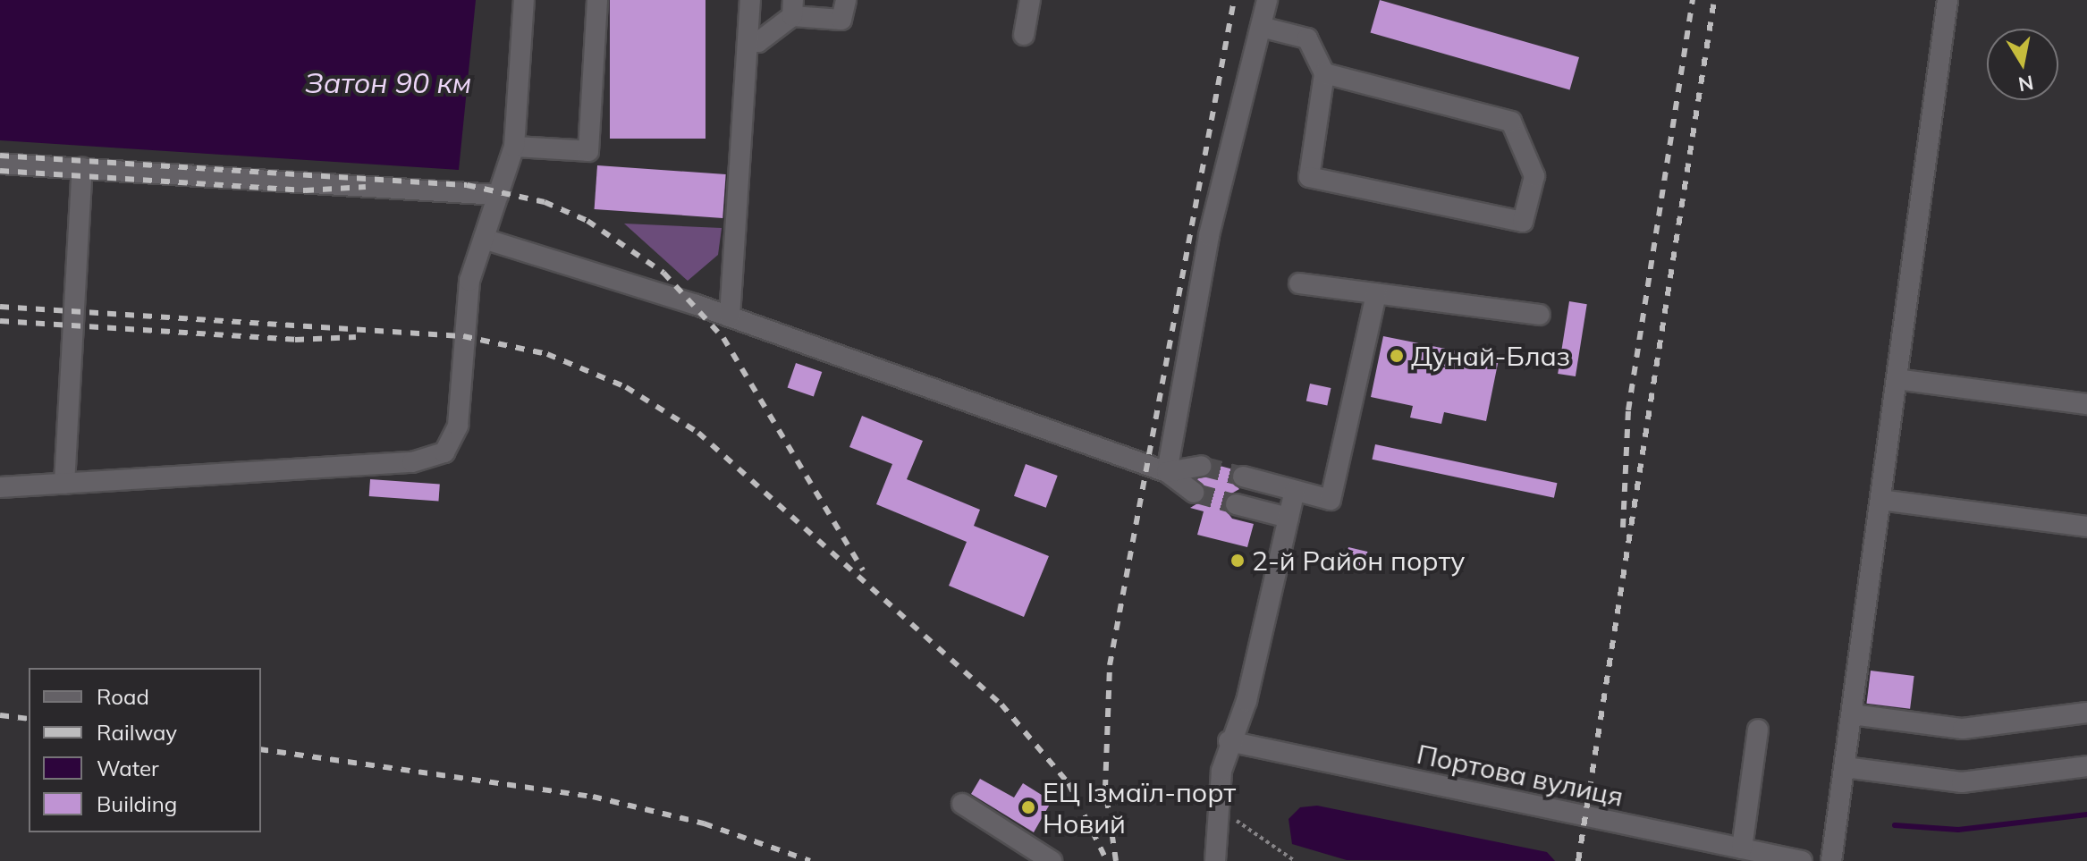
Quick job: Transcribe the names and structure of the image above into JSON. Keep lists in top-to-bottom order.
{
  "streets": {
    "street": ["Портова вулиця"]
  },
  "water": ["Затон 90 км"],
  "places": ["Дунай-Блаз", "2-й Район порту", "ЕЦ Ізмаїл-порт Новий"],
  "legend": [
    "Road",
    "Railway",
    "Water",
    "Building"
  ],
  "north": "bottom"
}
